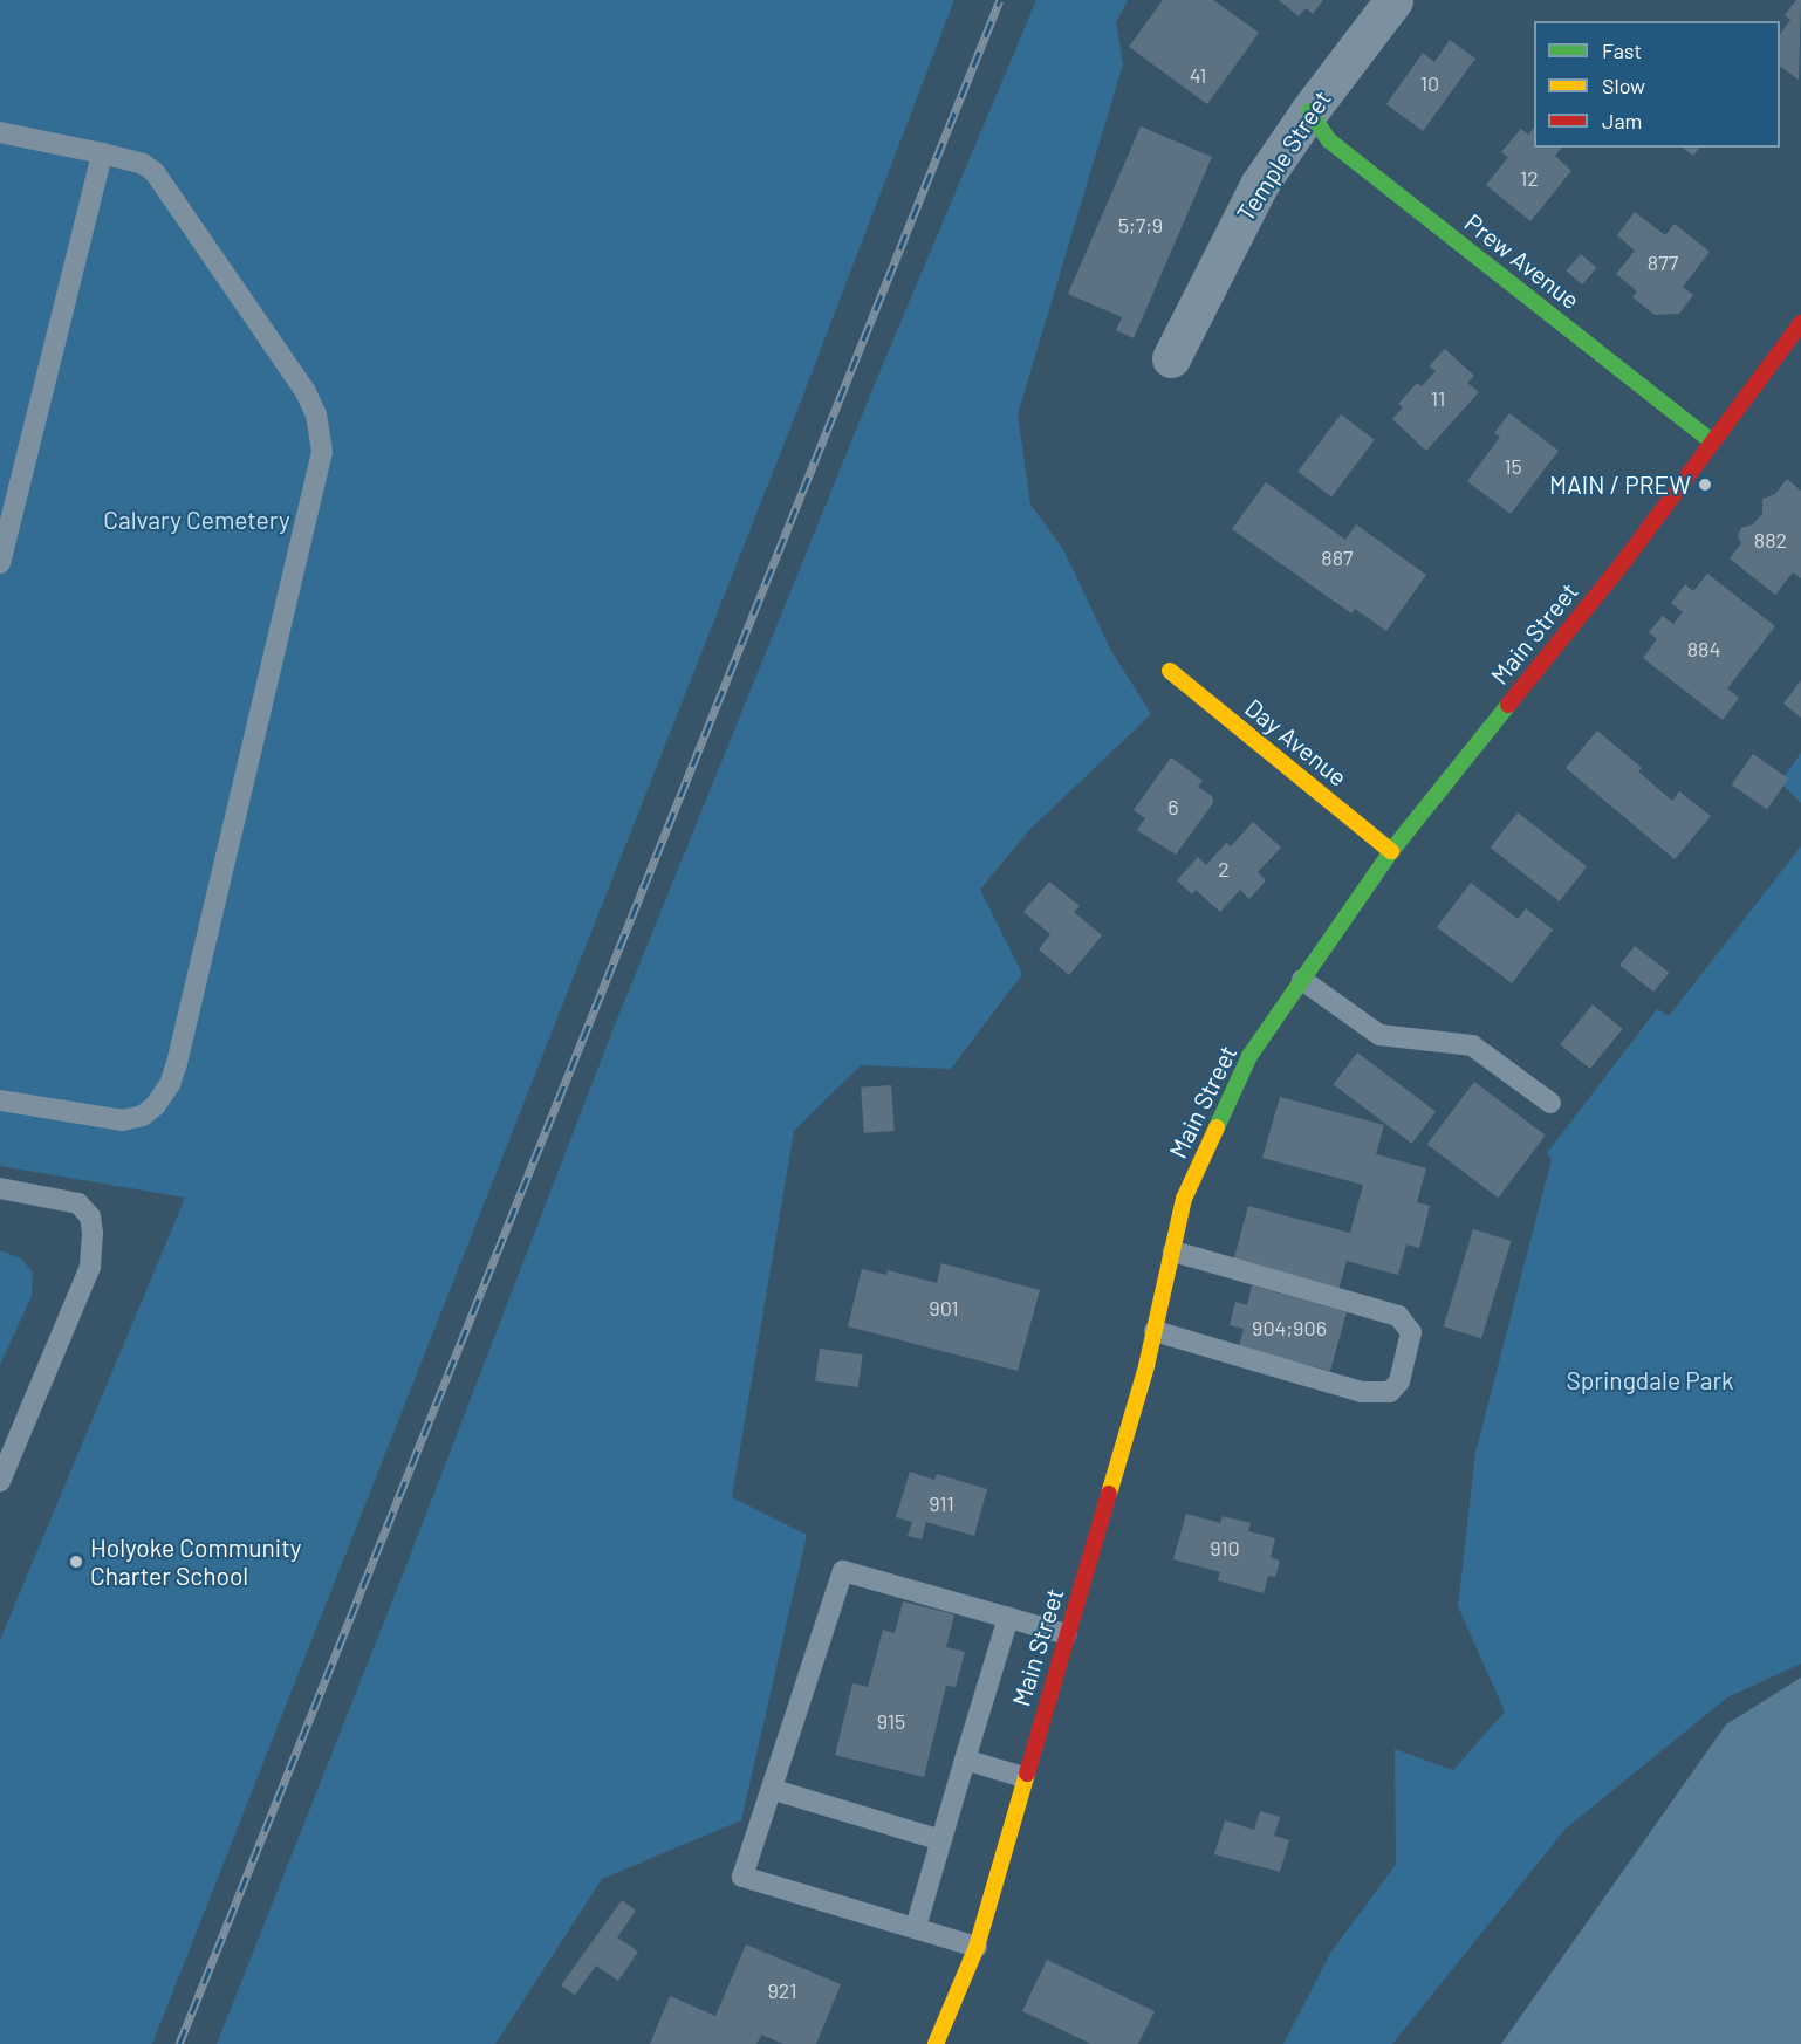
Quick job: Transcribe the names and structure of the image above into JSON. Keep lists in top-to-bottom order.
{
  "streets": {
    "main road": ["Prew Avenue", "Main Street", "Day Avenue"],
    "street": ["Temple Street"]
  },
  "crossings": [
    ["Temple Street", "Prew Avenue"],
    ["Prew Avenue", "Main Street"],
    ["Main Street", "Day Avenue"]
  ],
  "parks": ["Calvary Cemetery", "Springdale Park"],
  "places": ["MAIN / PREW", "Holyoke Community Charter School"],
  "house_numbers": [
    "41",
    "10",
    "12",
    "5;7;9",
    "877",
    "11",
    "15",
    "882",
    "887",
    "884",
    "6",
    "2",
    "901",
    "904;906",
    "911",
    "910",
    "915",
    "921"
  ],
  "legend": ["Fast", "Slow", "Jam"]
}
